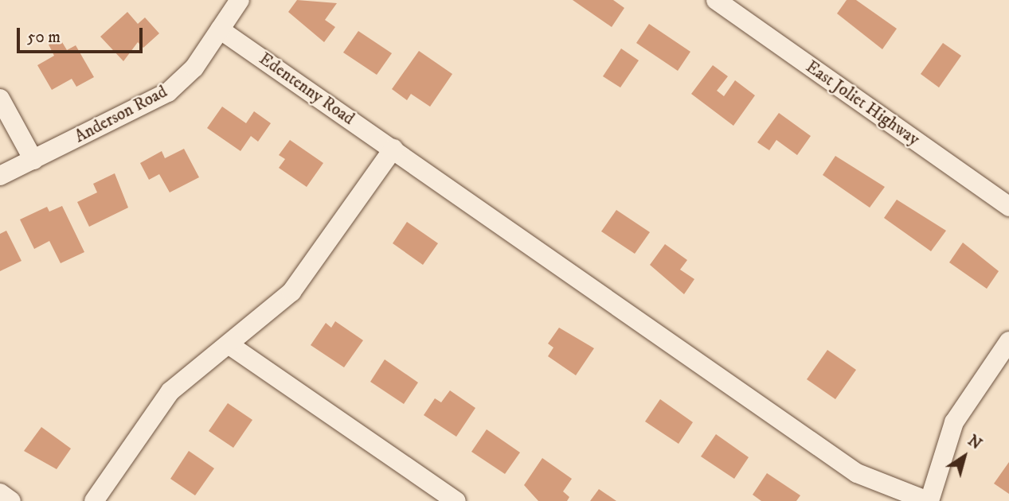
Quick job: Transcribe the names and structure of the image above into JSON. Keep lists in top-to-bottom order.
{
  "streets": {
    "street": ["Edentenny Road", "East Joliet Highway", "Anderson Road"]
  },
  "crossings": [
    ["Edentenny Road", "Anderson Road"]
  ],
  "scale_bar": "50 m",
  "north": "top right"
}
